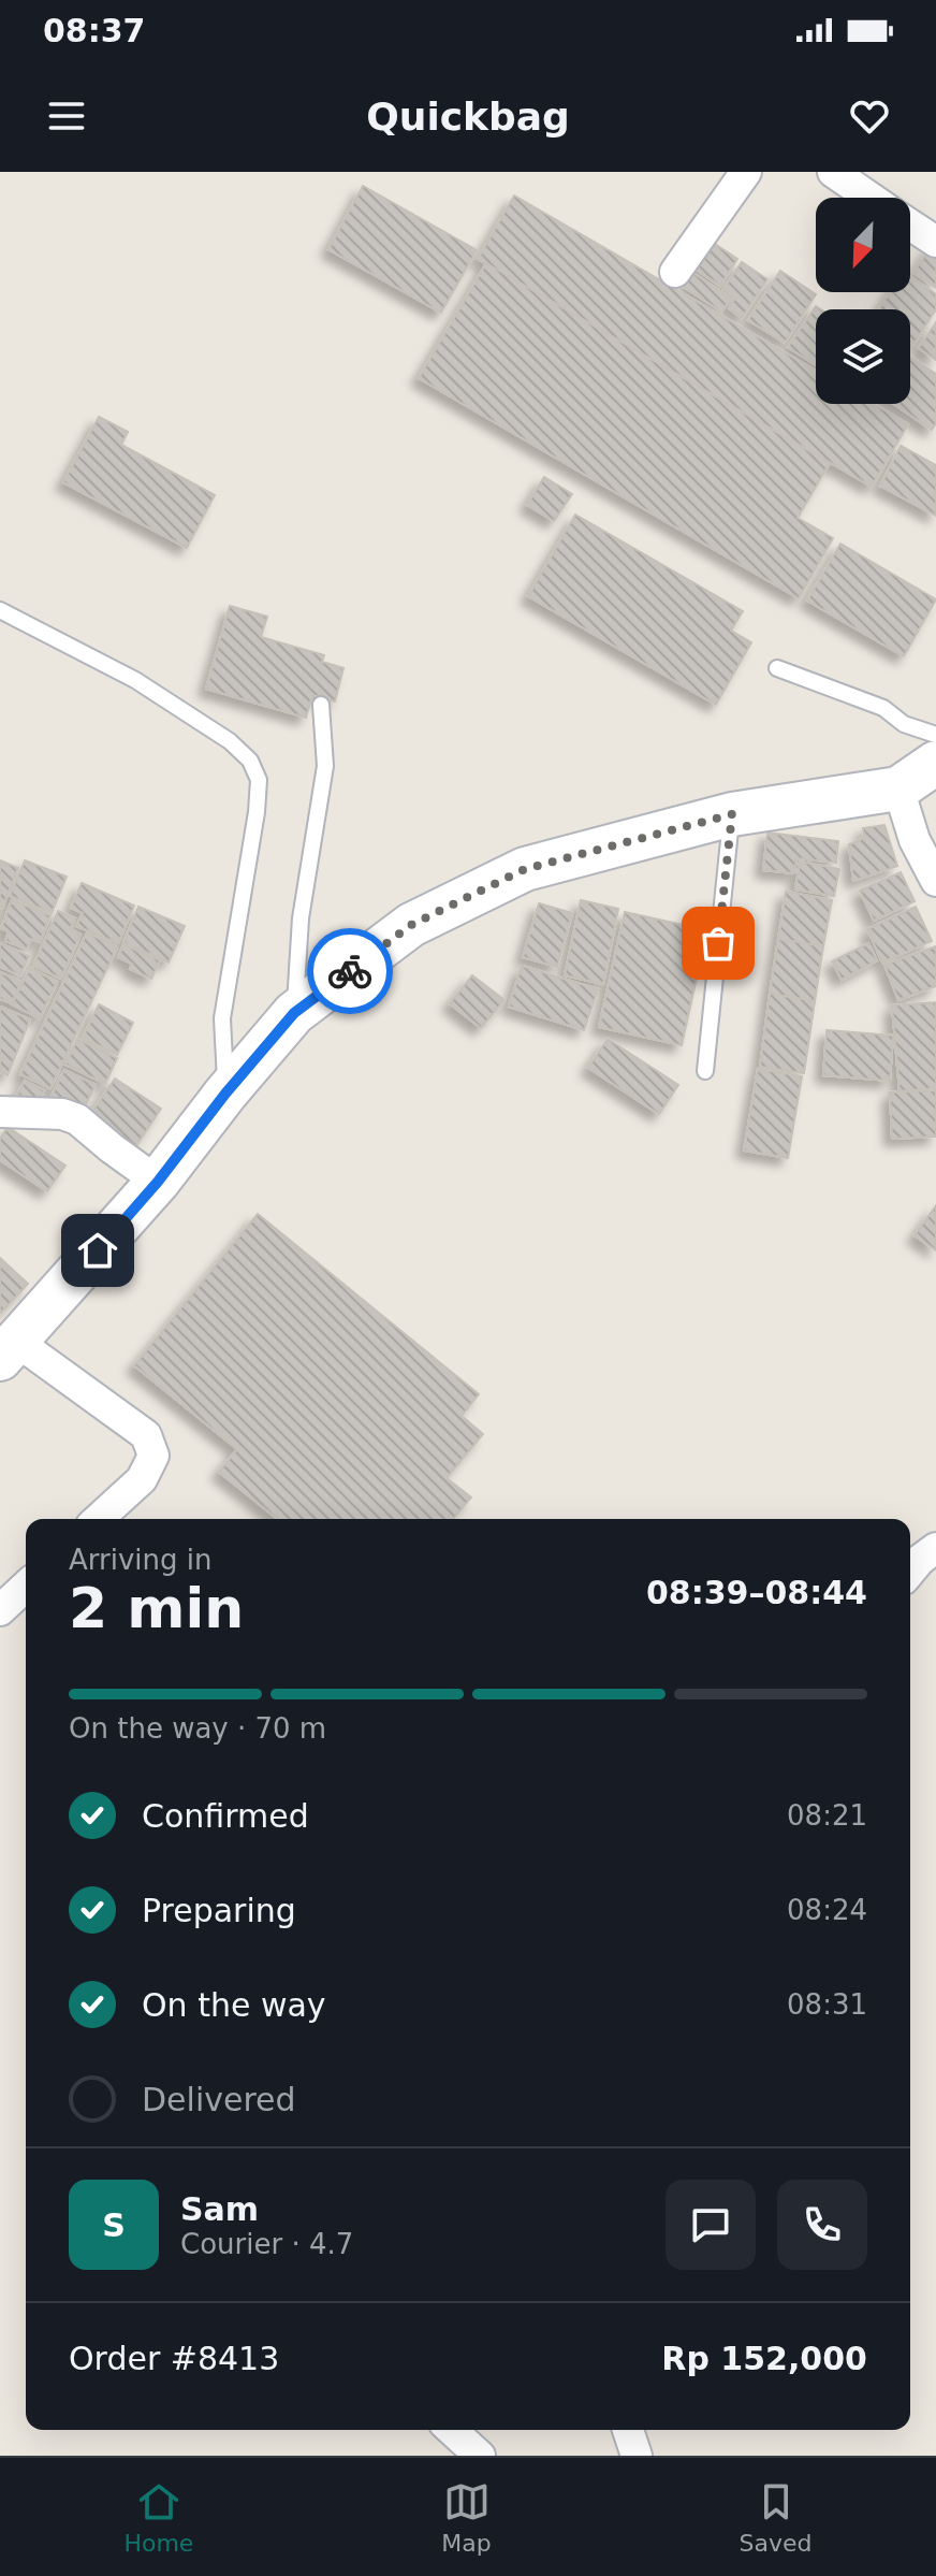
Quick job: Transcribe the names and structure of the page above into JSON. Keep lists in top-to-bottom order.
{
  "north": "bottom left",
  "page": {
    "status": "08:37",
    "header": "Quickbag",
    "heading": ["2 min", "Arriving in", "08:39–08:44"],
    "panel": [
      "Sam",
      "Courier · 4.7",
      "Order #8413",
      "Rp 152,000"
    ],
    "bar": "On the way · 70 m",
    "list": [
      ["Confirmed", "08:21"],
      ["Preparing", "08:24"],
      ["On the way", "08:31"],
      "Delivered"
    ],
    "round": "S",
    "tabs": ["Home", "Map", "Saved"]
  }
}
